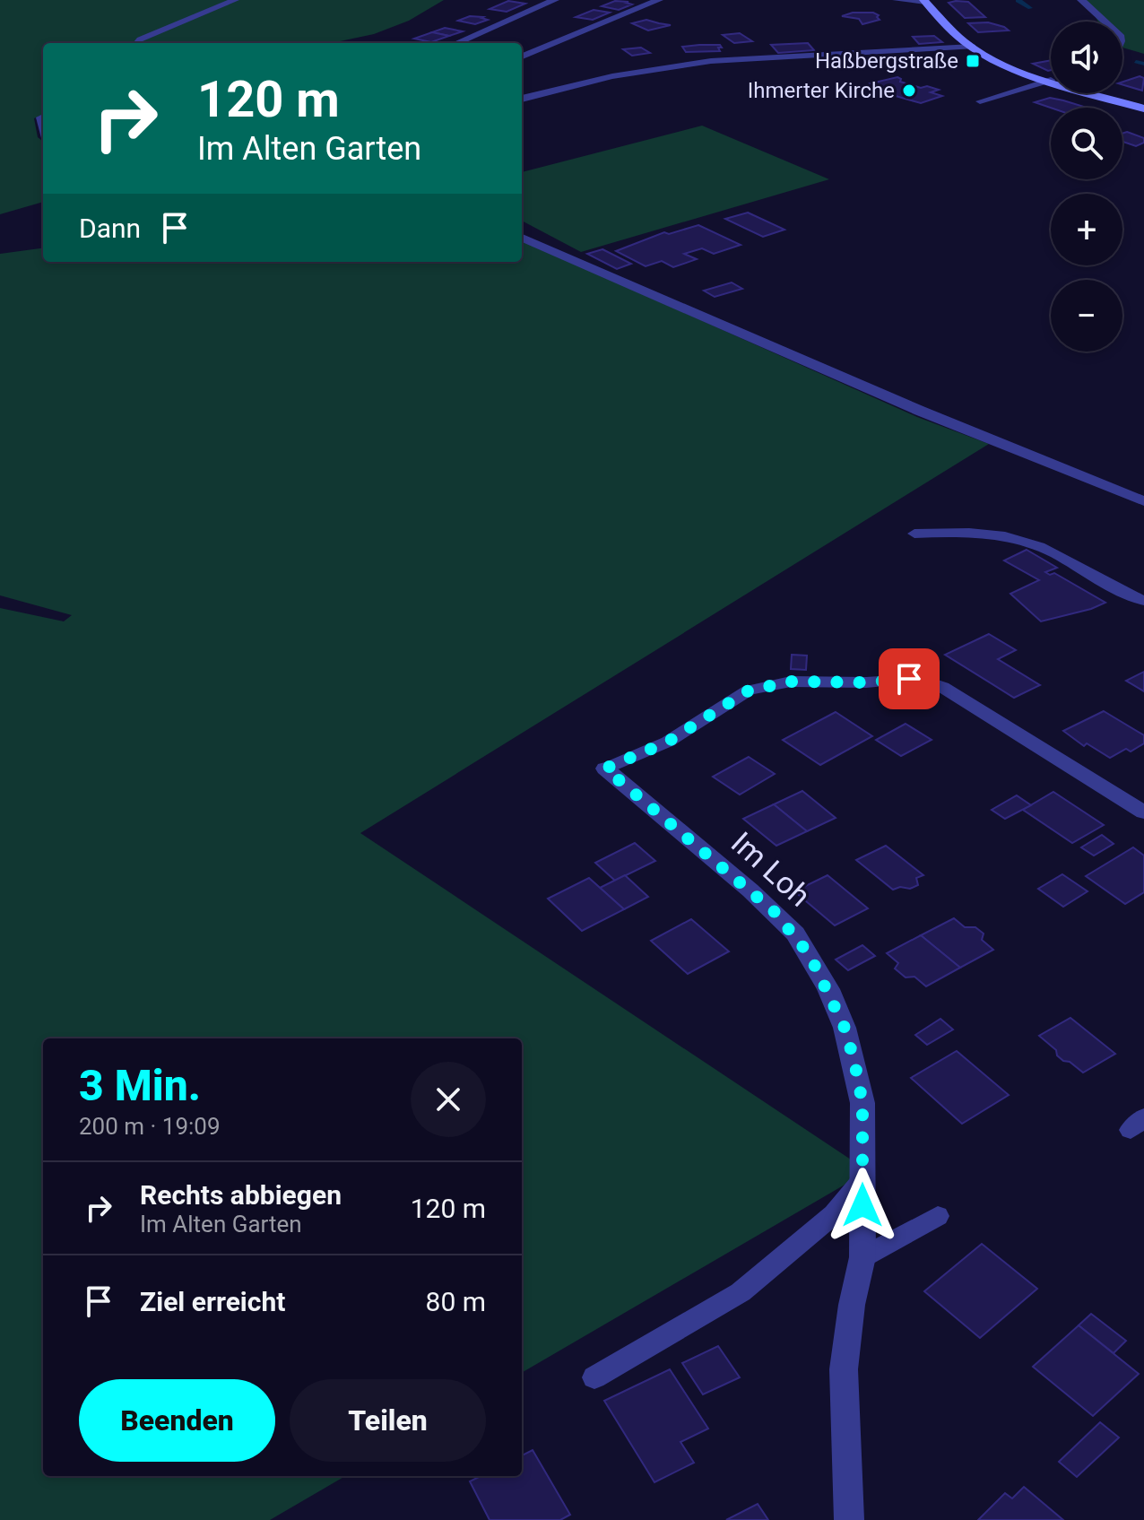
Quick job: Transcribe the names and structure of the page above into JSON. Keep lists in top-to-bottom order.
{
  "streets": {
    "street": ["Im Loh"]
  },
  "places": {
    "transit": ["Haßbergstraße"],
    "other": ["Ihmerter Kirche"]
  },
  "page": {
    "map_buttons": ["+", "−"],
    "turn": ["120 m", "Im Alten Garten"],
    "then": "Dann",
    "heading": ["3 Min.", "200 m · 19:09"],
    "list": [
      {
        "name": "Rechts abbiegen",
        "note": "Im Alten Garten",
        "value": "120 m"
      },
      {
        "name": "Ziel erreicht",
        "value": "80 m"
      }
    ],
    "buttons": ["Beenden", "Teilen"]
  }
}
